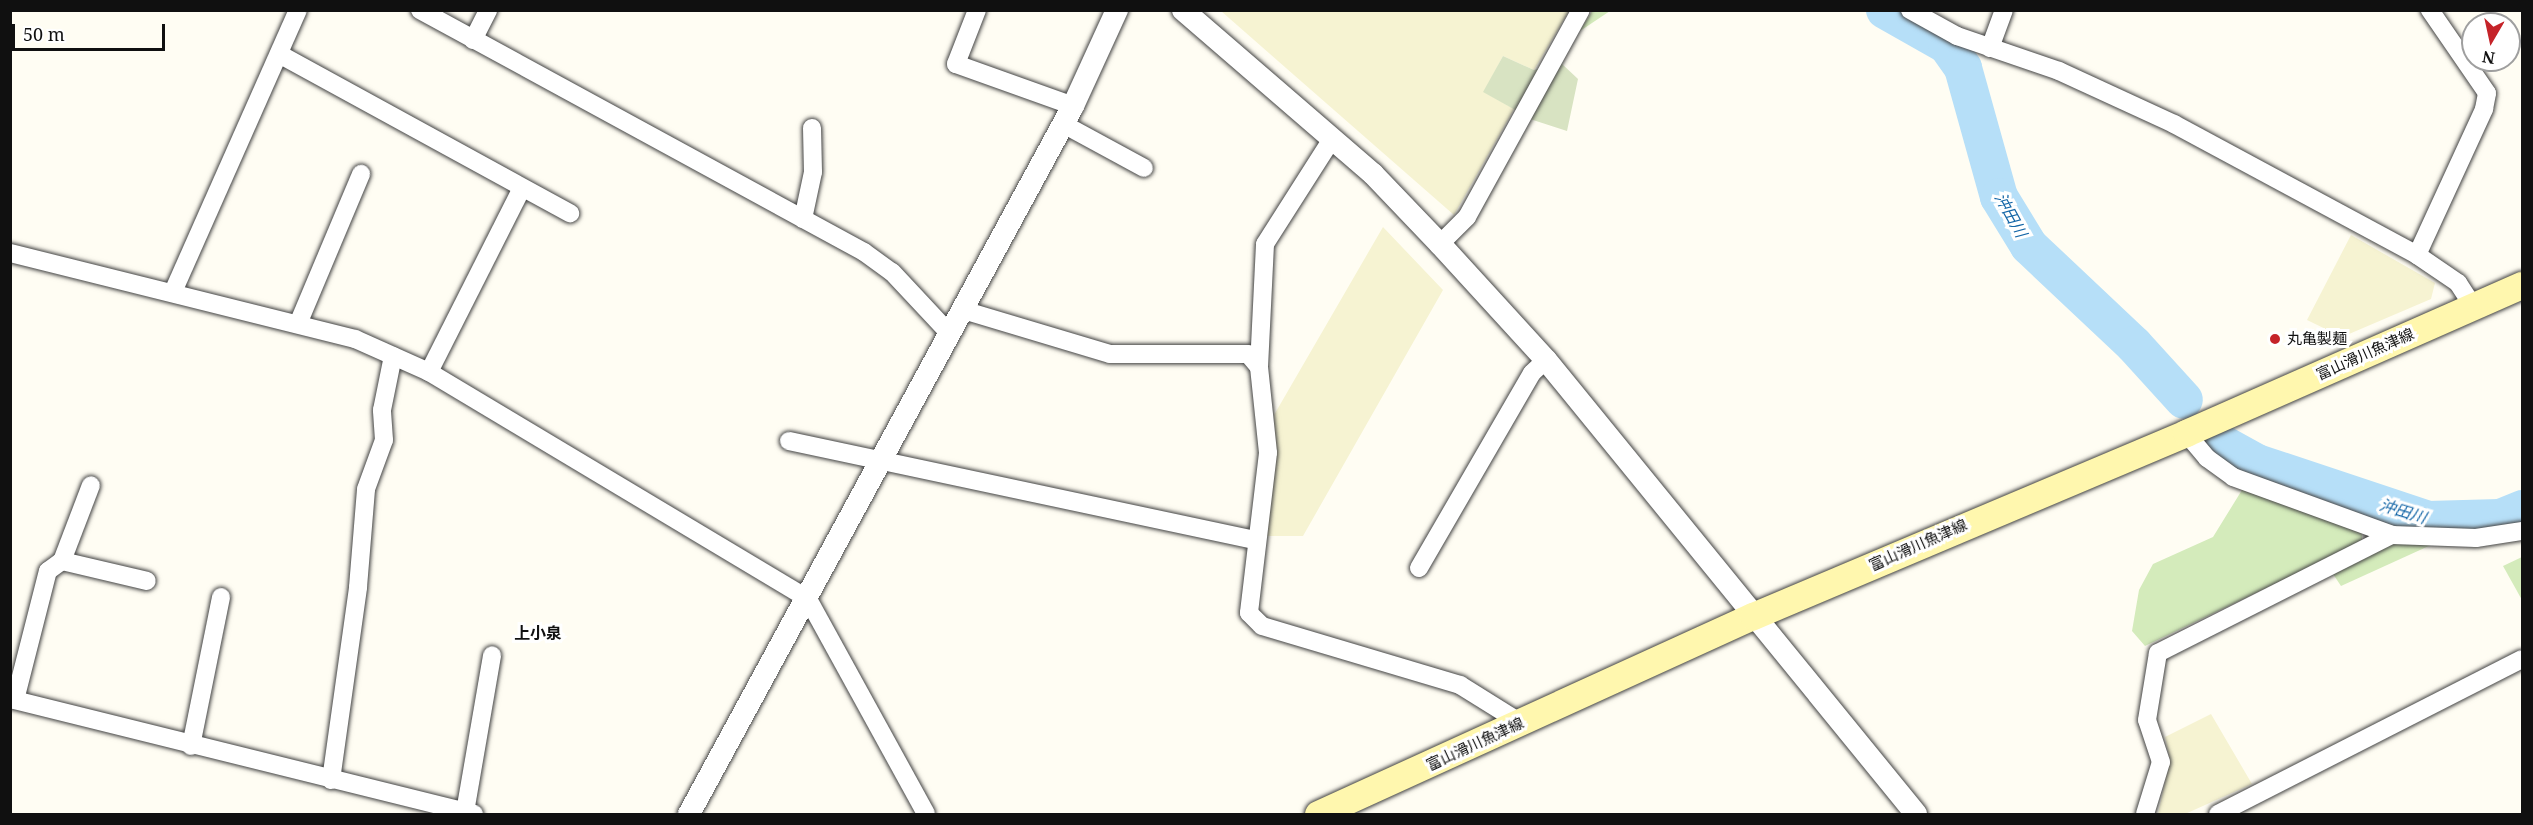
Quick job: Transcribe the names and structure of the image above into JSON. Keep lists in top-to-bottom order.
{
  "streets": {
    "main road": ["富山滑川魚津線"]
  },
  "districts": ["上小泉"],
  "water": ["沖田川"],
  "places": ["丸亀製麺"],
  "scale_bar": "50 m",
  "north": "bottom"
}
